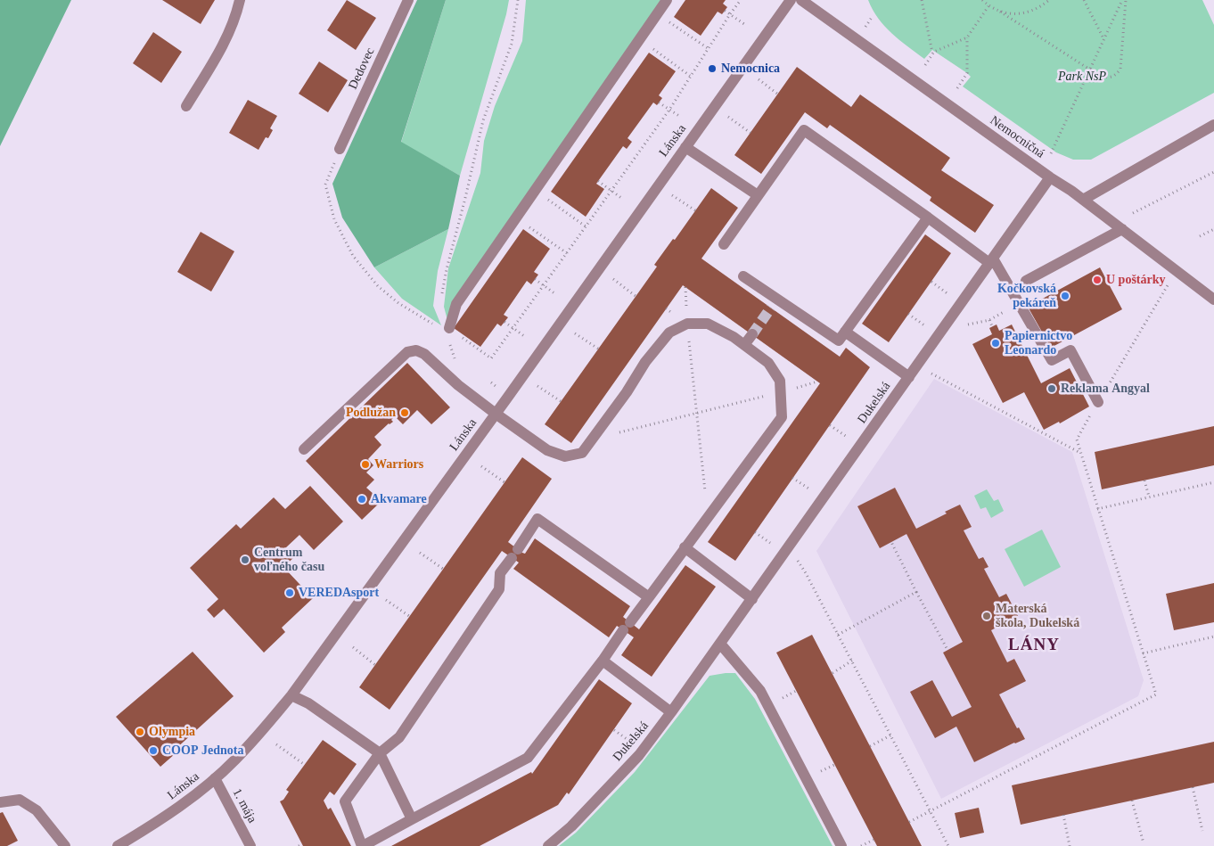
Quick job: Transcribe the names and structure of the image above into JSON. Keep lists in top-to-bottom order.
{
  "streets": {
    "street": [
      "Dedovec",
      "Nemocničná",
      "Lánska",
      "Dukelská",
      "1. mája"
    ]
  },
  "crossings": [
    ["Nemocničná", "Dukelská"],
    ["Lánska", "1. mája"]
  ],
  "districts": ["LÁNY"],
  "parks": ["Park NsP"],
  "places": [
    "Nemocnica",
    "U poštárky",
    "Kočkovská pekáreň",
    "Papiernictvo Leonardo",
    "Reklama Angyal",
    "Podlužan",
    "Warriors",
    "Akvamare",
    "Centrum voľného času",
    "VEREDAsport",
    "Materská škola, Dukelská",
    "Olympia",
    "COOP Jednota"
  ]
}
